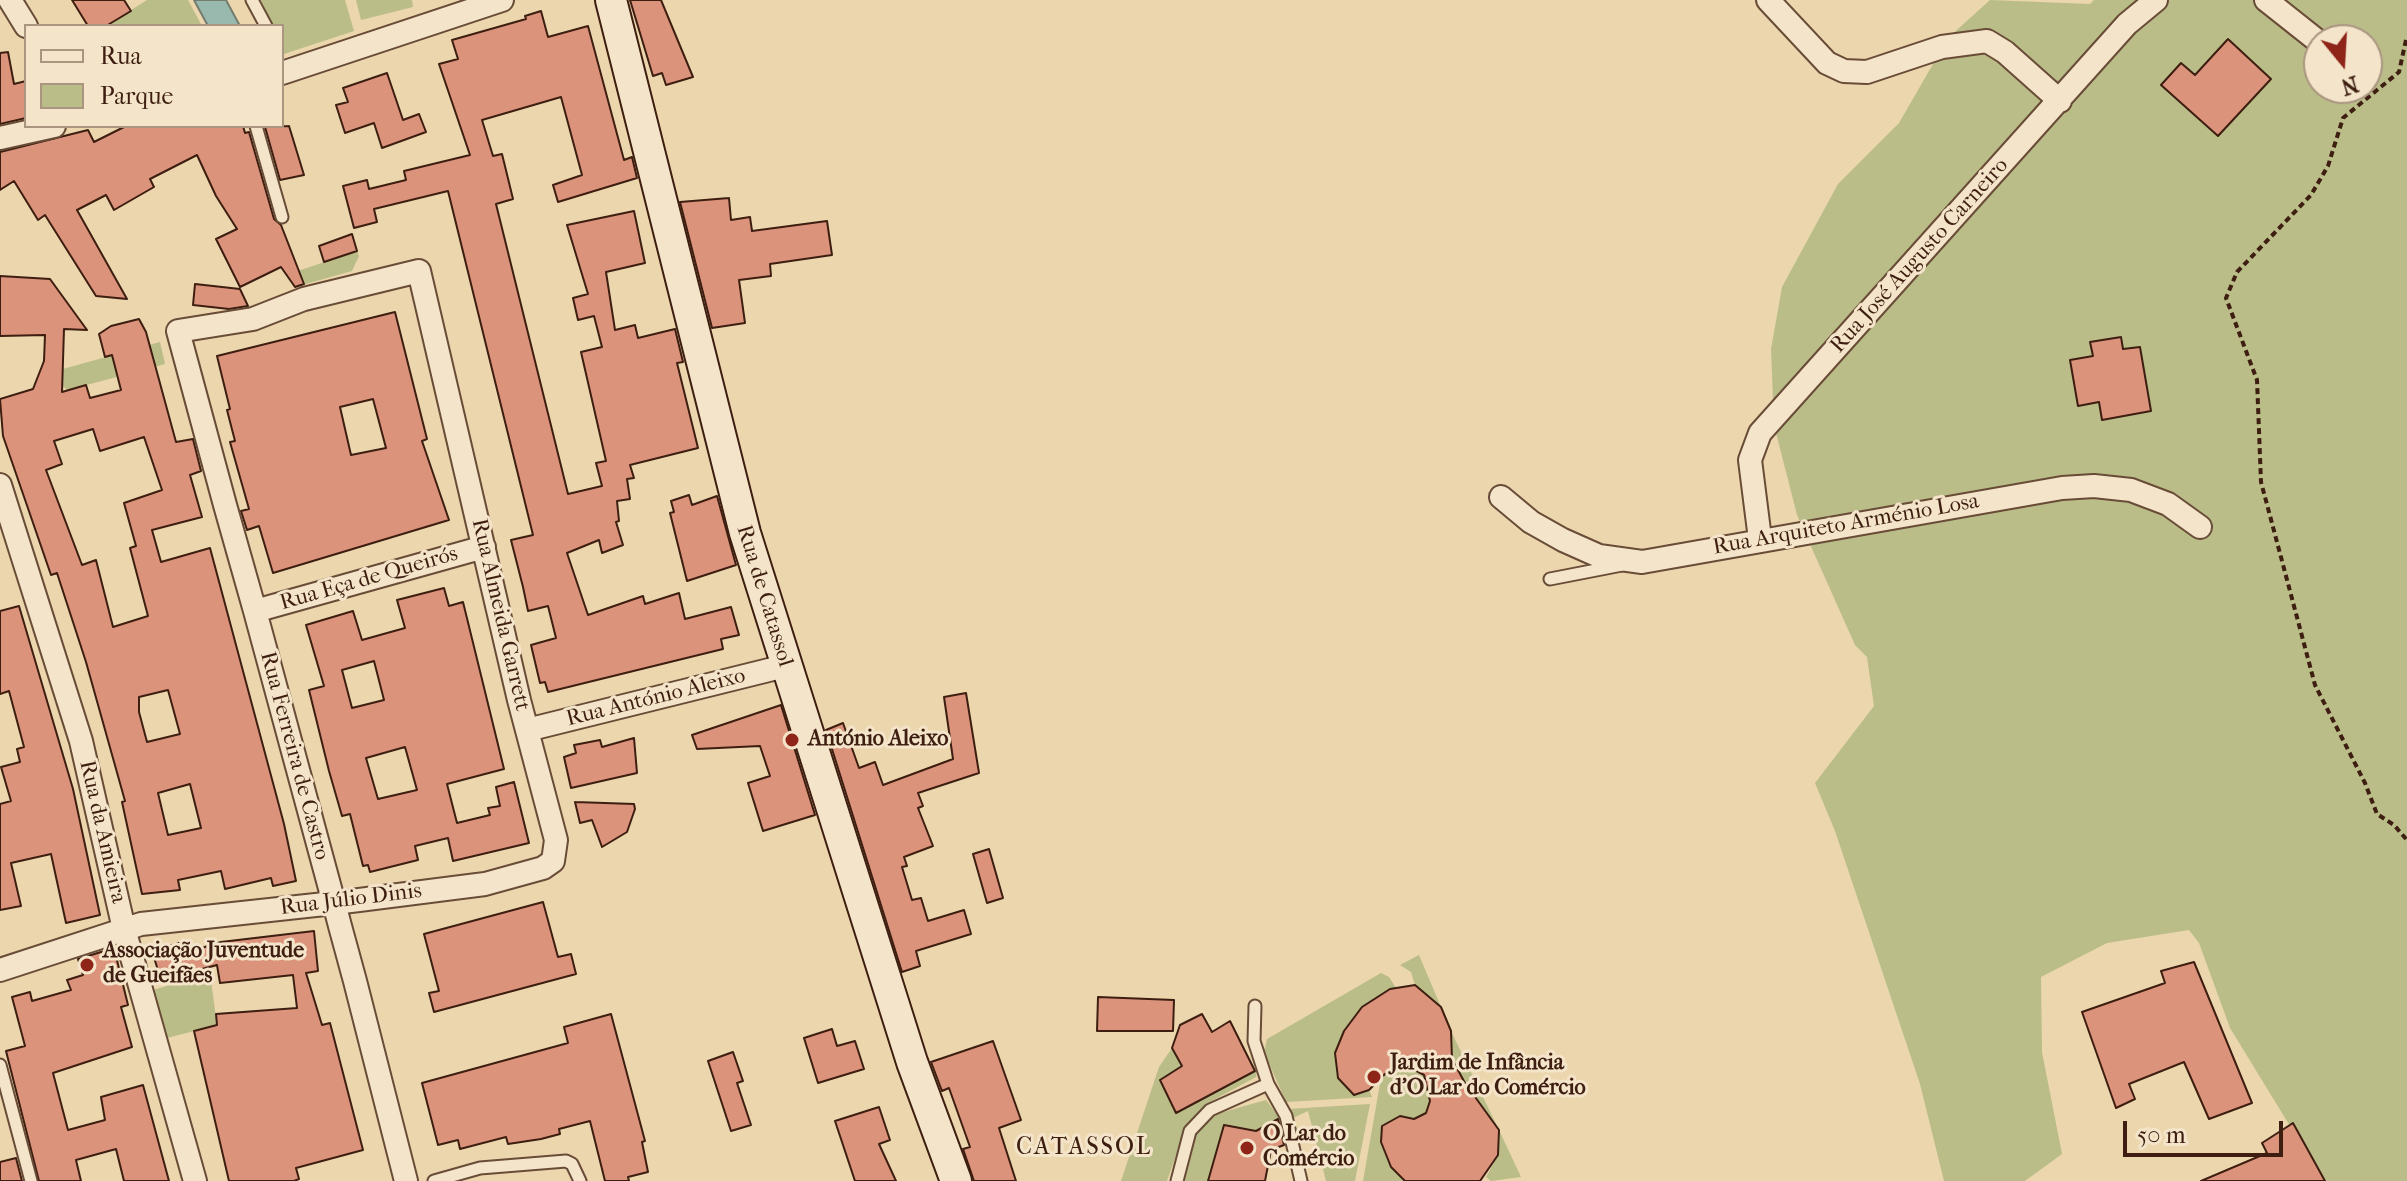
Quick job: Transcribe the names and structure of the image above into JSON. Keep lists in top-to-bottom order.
{
  "streets": {
    "main road": ["Rua de Catassol"],
    "street": [
      "Rua José Augusto Carneiro",
      "Rua Arquiteto Arménio Losa",
      "Rua Eça de Queirós",
      "Rua Almeida Garrett",
      "Rua António Aleixo",
      "Rua Ferreira de Castro",
      "Rua da Amieira",
      "Rua Júlio Dinis"
    ]
  },
  "crossings": [
    ["Rua José Augusto Carneiro", "Rua Arquiteto Arménio Losa"],
    ["Rua Eça de Queirós", "Rua Almeida Garrett"],
    ["Rua Eça de Queirós", "Rua Ferreira de Castro"],
    ["Rua de Catassol", "Rua António Aleixo"],
    ["Rua Almeida Garrett", "Rua António Aleixo"],
    ["Rua Almeida Garrett", "Rua Ferreira de Castro"],
    ["Rua Almeida Garrett", "Rua Júlio Dinis"],
    ["Rua Ferreira de Castro", "Rua Júlio Dinis"],
    ["Rua da Amieira", "Rua Júlio Dinis"]
  ],
  "districts": ["CATASSOL"],
  "places": [
    "António Aleixo",
    "Associação Juventude de Gueifães",
    "Jardim de Infância d'O Lar do Comércio",
    "O Lar do Comércio"
  ],
  "legend": ["Rua", "Parque"],
  "scale_bar": "50 m",
  "north": "bottom"
}
